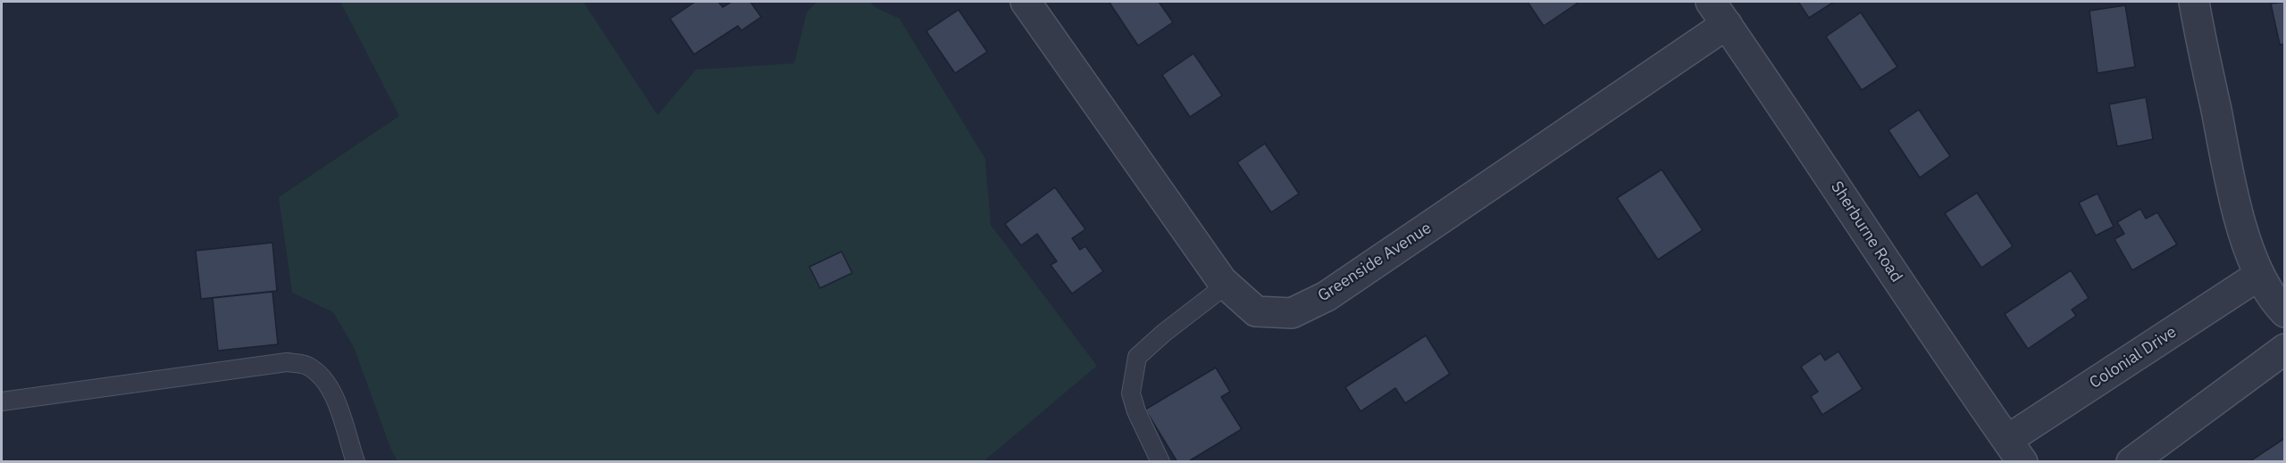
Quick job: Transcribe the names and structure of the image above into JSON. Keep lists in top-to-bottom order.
{
  "streets": {
    "street": ["Sherburne Road", "Greenside Avenue", "Colonial Drive"]
  },
  "crossings": [
    ["Sherburne Road", "Greenside Avenue"],
    ["Sherburne Road", "Colonial Drive"]
  ]
}
